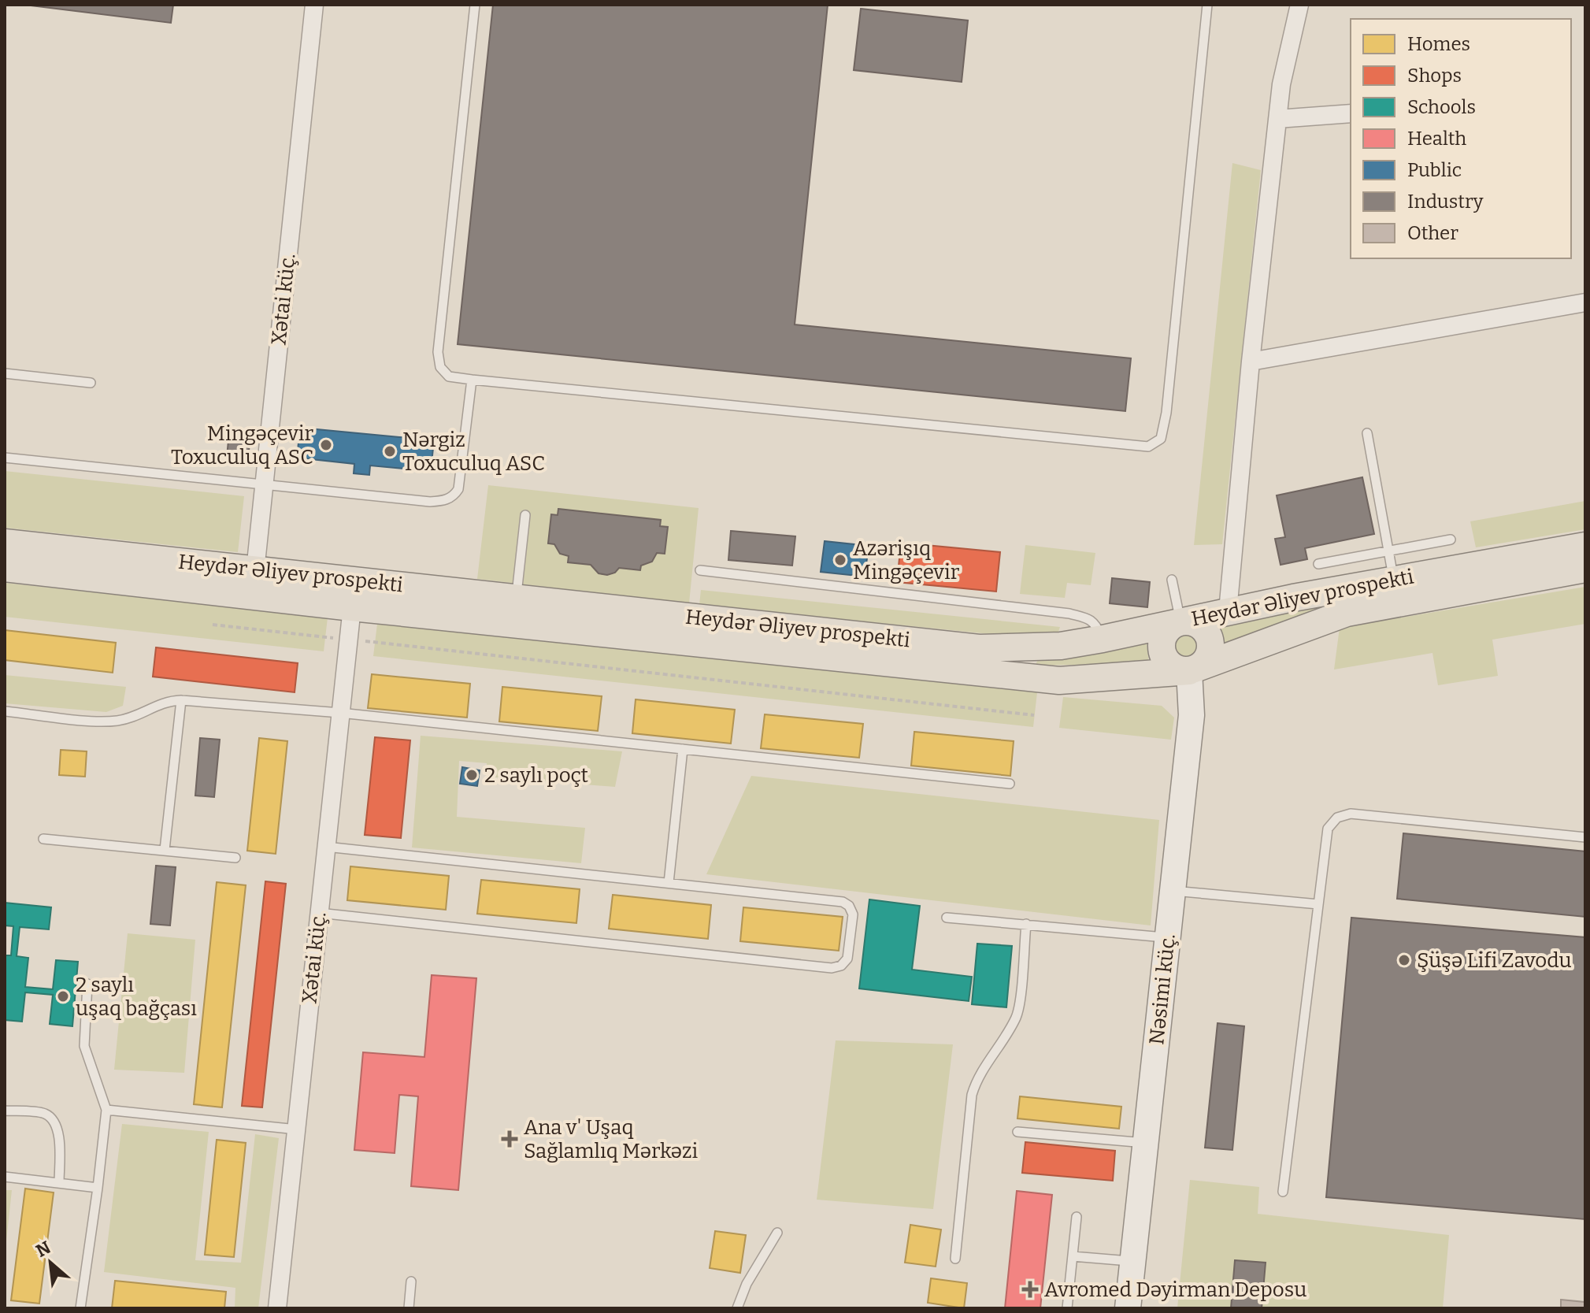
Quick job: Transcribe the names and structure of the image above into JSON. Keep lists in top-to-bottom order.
{
  "streets": {
    "main road": ["Heydər Əliyev prospekti"],
    "street": ["Xətai küç.", "Nəsimi küç."]
  },
  "crossings": [
    ["Xətai küç.", "Heydər Əliyev prospekti"],
    ["Heydər Əliyev prospekti", "Nəsimi küç."]
  ],
  "places": {
    "other": [
      "Mingəçevir Toxuculuq ASC",
      "Nərgiz Toxuculuq ASC",
      "Azərişıq Mingəçevir",
      "2 saylı poçt",
      "Şüşə Lifi Zavodu",
      "2 saylı uşaq bağçası"
    ],
    "health": ["Ana v' Uşaq Sağlamlıq Mərkəzi", "Avromed Dəyirman Deposu"]
  },
  "legend": [
    "Homes",
    "Shops",
    "Schools",
    "Health",
    "Public",
    "Industry",
    "Other"
  ],
  "north": "top left"
}
